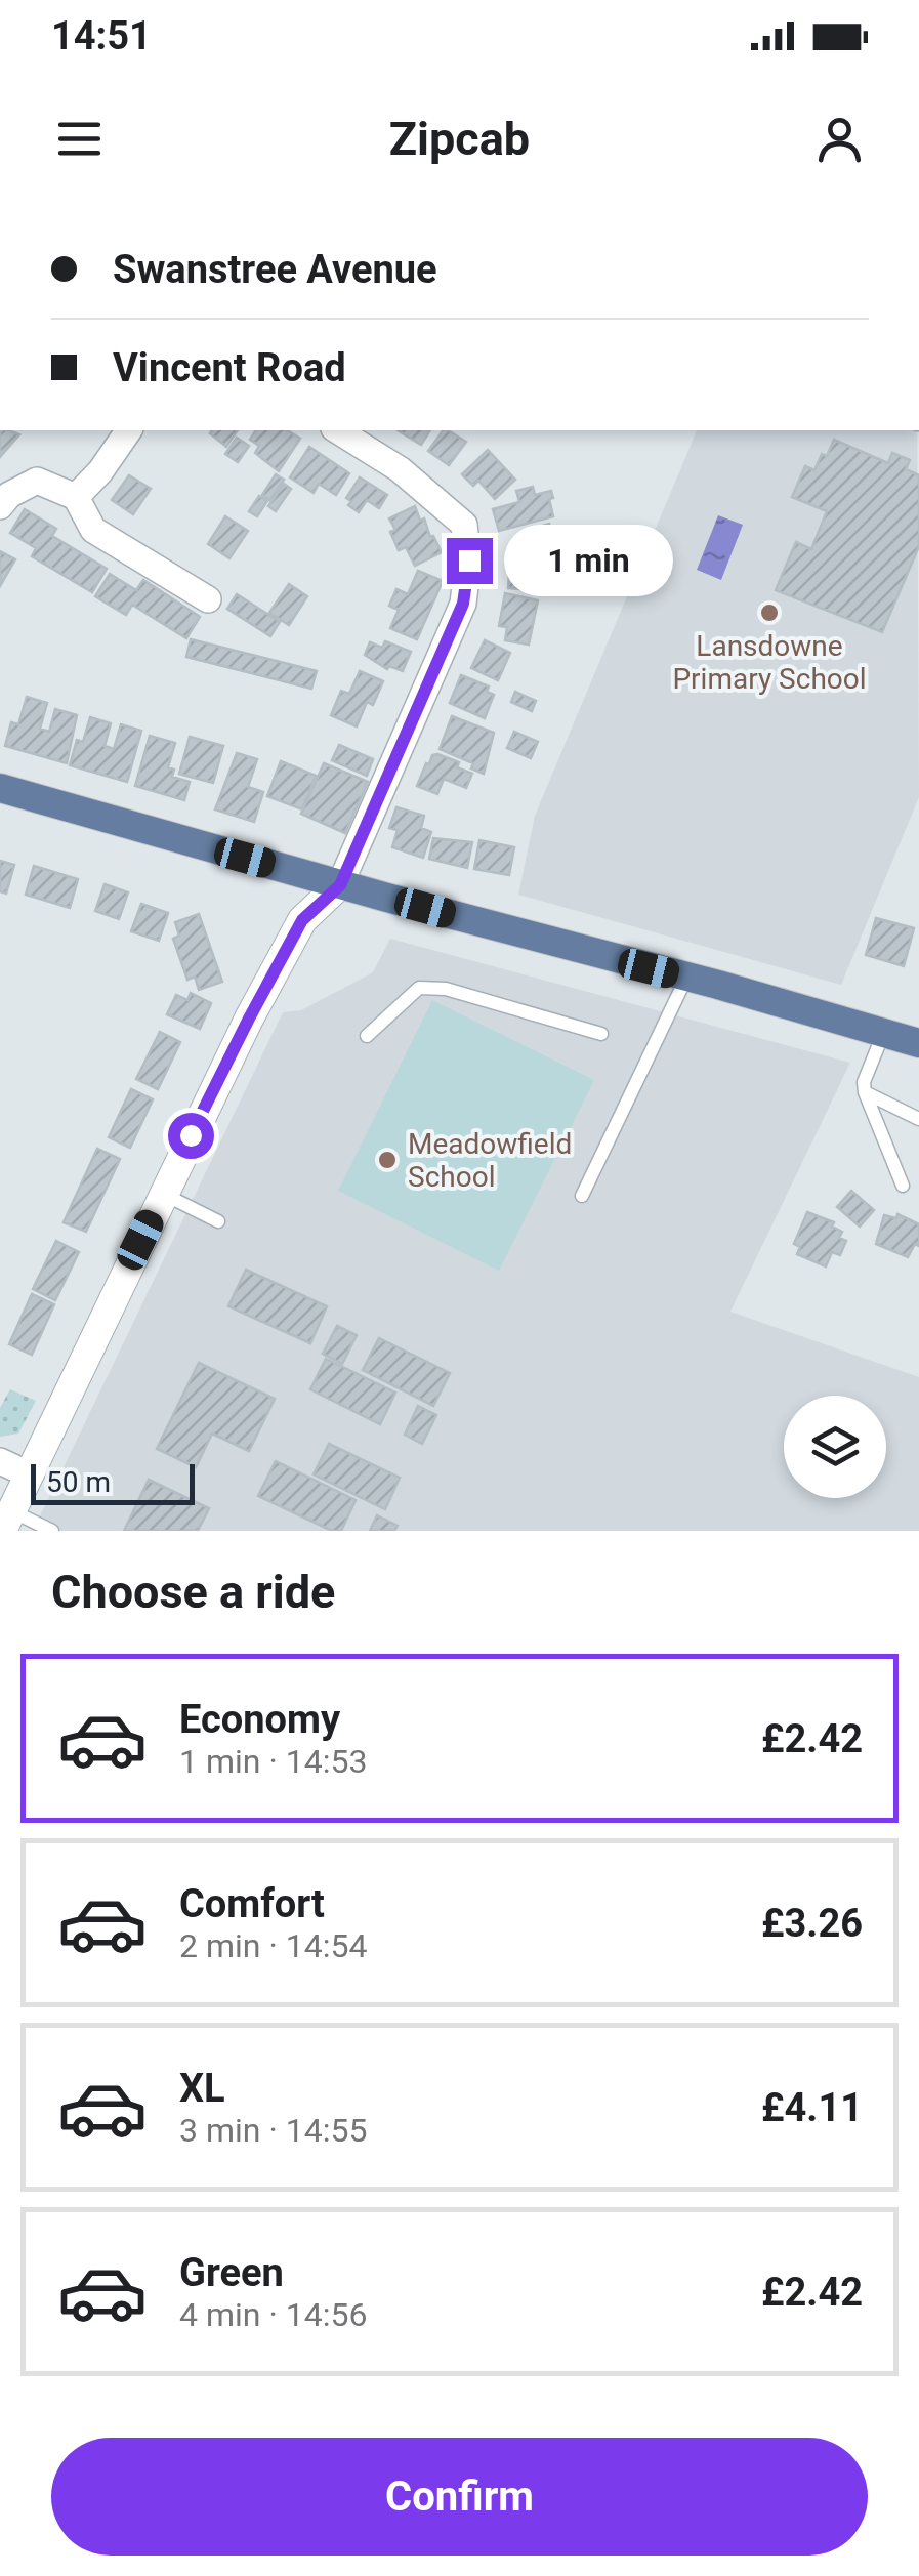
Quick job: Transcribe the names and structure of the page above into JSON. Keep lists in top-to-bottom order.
{
  "places": ["Lansdowne Primary School", "Meadowfield School"],
  "scale_bar": "50 m",
  "page": {
    "status": "14:51",
    "header": "Zipcab",
    "banner": ["Swanstree Avenue", "Vincent Road"],
    "bubble": "1 min",
    "scale": "50 m",
    "heading": "Choose a ride",
    "list": [
      {
        "name": "Economy",
        "note": "1 min · 14:53",
        "value": "£2.42"
      },
      {
        "name": "Comfort",
        "note": "2 min · 14:54",
        "value": "£3.26"
      },
      {
        "name": "XL",
        "note": "3 min · 14:55",
        "value": "£4.11"
      },
      {
        "name": "Green",
        "note": "4 min · 14:56",
        "value": "£2.42"
      }
    ],
    "buttons": "Confirm"
  }
}
